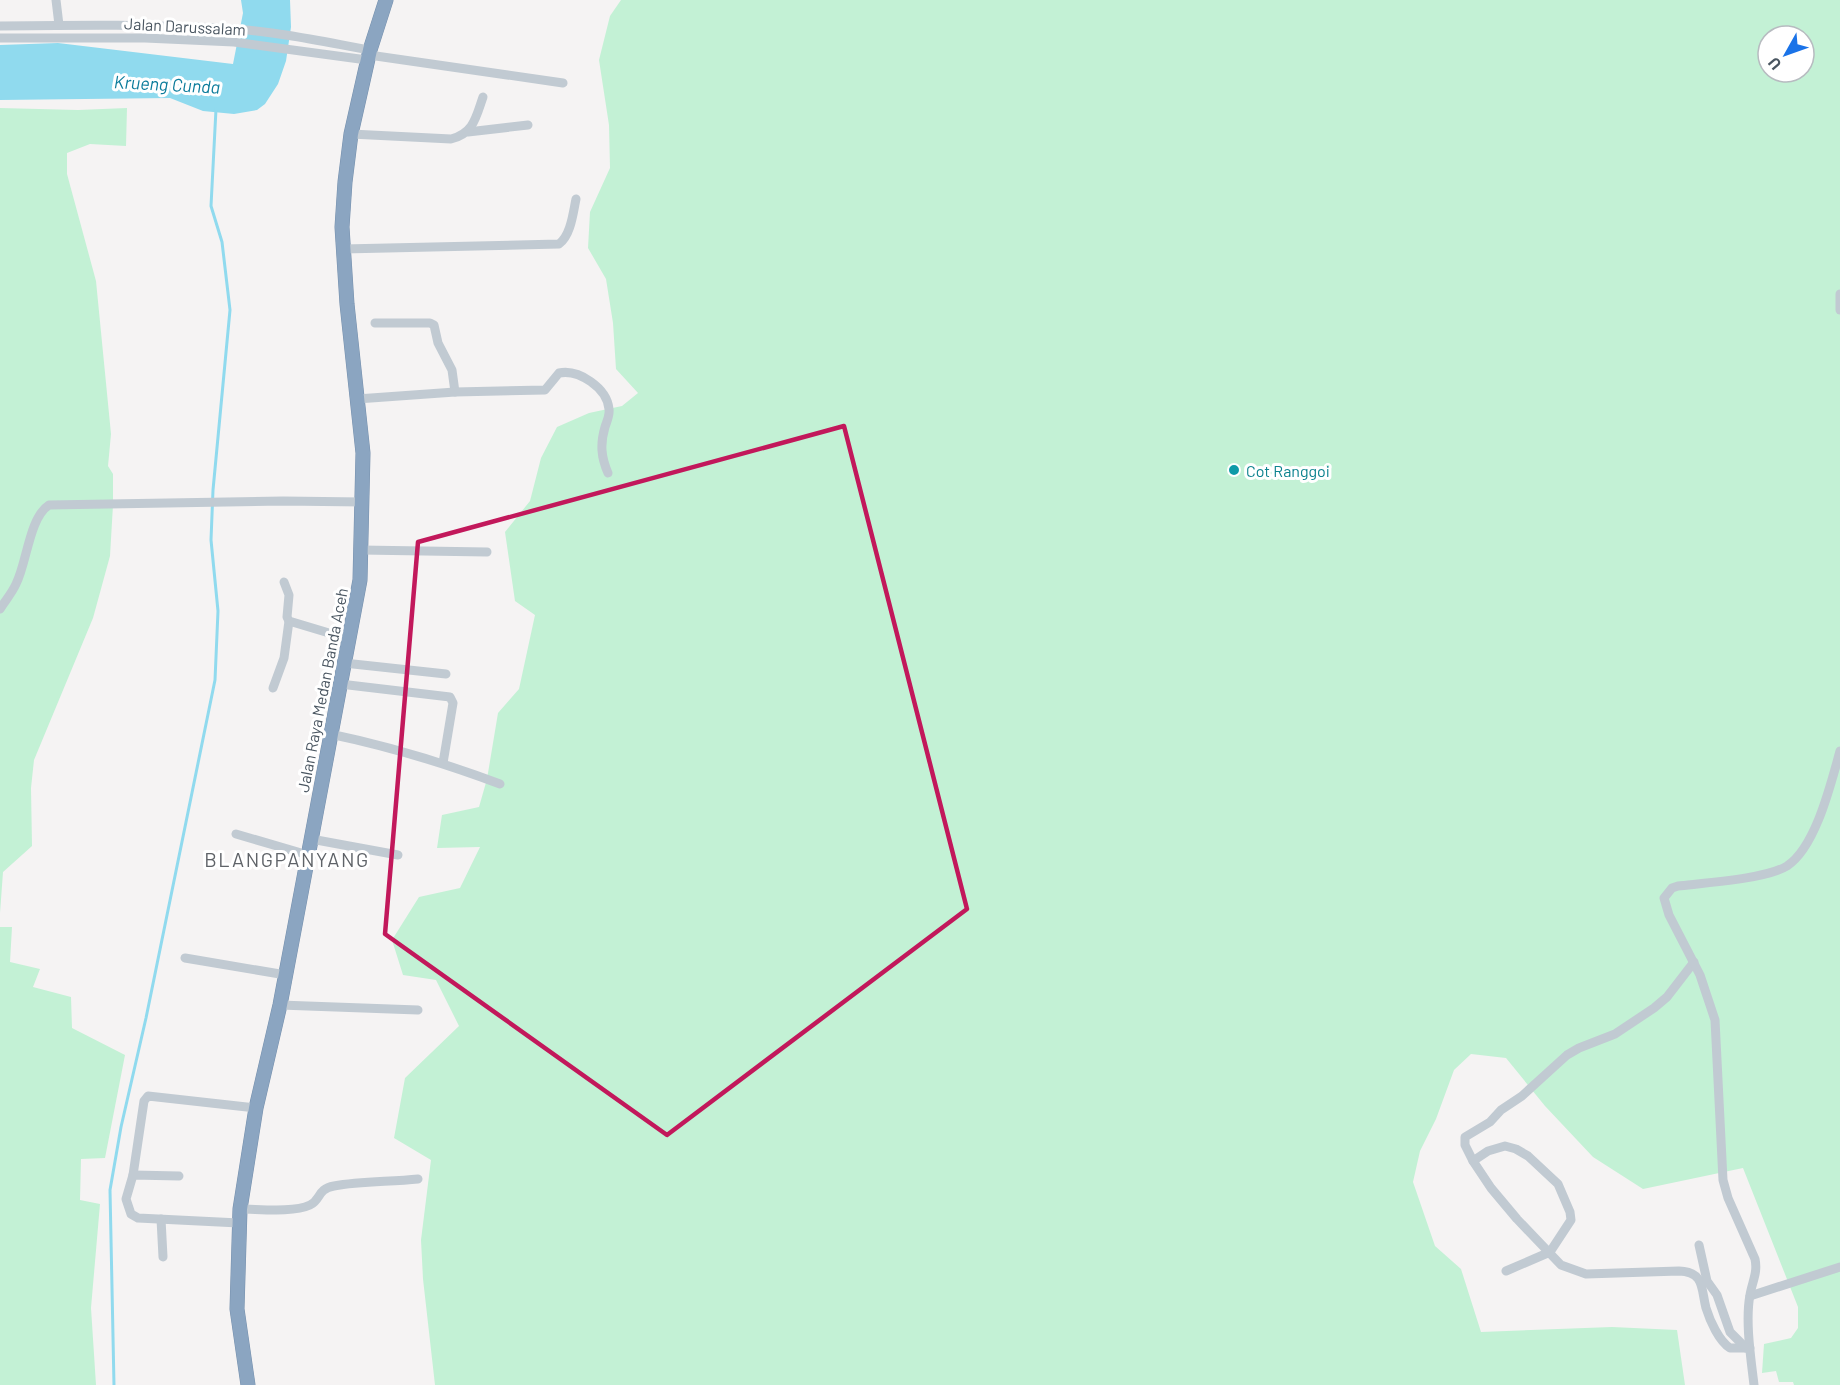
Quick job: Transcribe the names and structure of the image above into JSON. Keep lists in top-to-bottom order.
{
  "streets": {
    "highway": ["Jalan Raya Medan Banda Aceh"],
    "street": ["Jalan Darussalam"]
  },
  "crossings": [
    ["Jalan Darussalam", "Jalan Raya Medan Banda Aceh"]
  ],
  "districts": ["BLANGPANYANG"],
  "water": ["Krueng Cunda"],
  "places": ["Cot Ranggoi"],
  "north": "bottom left"
}
